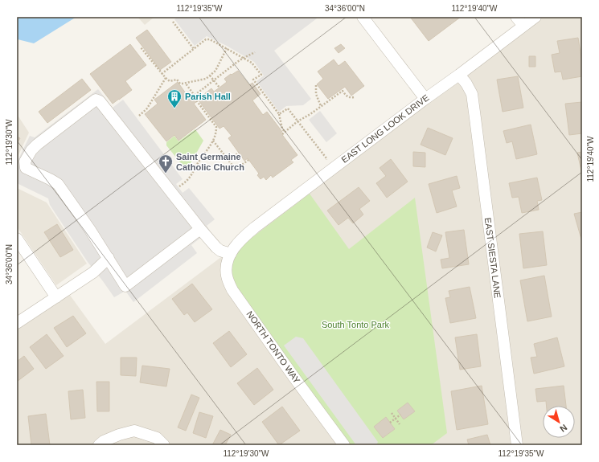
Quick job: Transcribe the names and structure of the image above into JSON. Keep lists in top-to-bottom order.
{
  "streets": {
    "street": ["EAST LONG LOOK DRIVE", "EAST SIESTA LANE", "NORTH TONTO WAY"]
  },
  "crossings": [
    ["EAST LONG LOOK DRIVE", "EAST SIESTA LANE"],
    ["EAST LONG LOOK DRIVE", "NORTH TONTO WAY"]
  ],
  "parks": ["South Tonto Park"],
  "places": {
    "building": ["Parish Hall"],
    "church": ["Saint Germaine Catholic Church"]
  },
  "north": "bottom right",
  "coordinates": [
    "112°19'35\"W",
    "34°36'00\"N",
    "112°19'40\"W",
    "112°19'30\"W"
  ]
}
